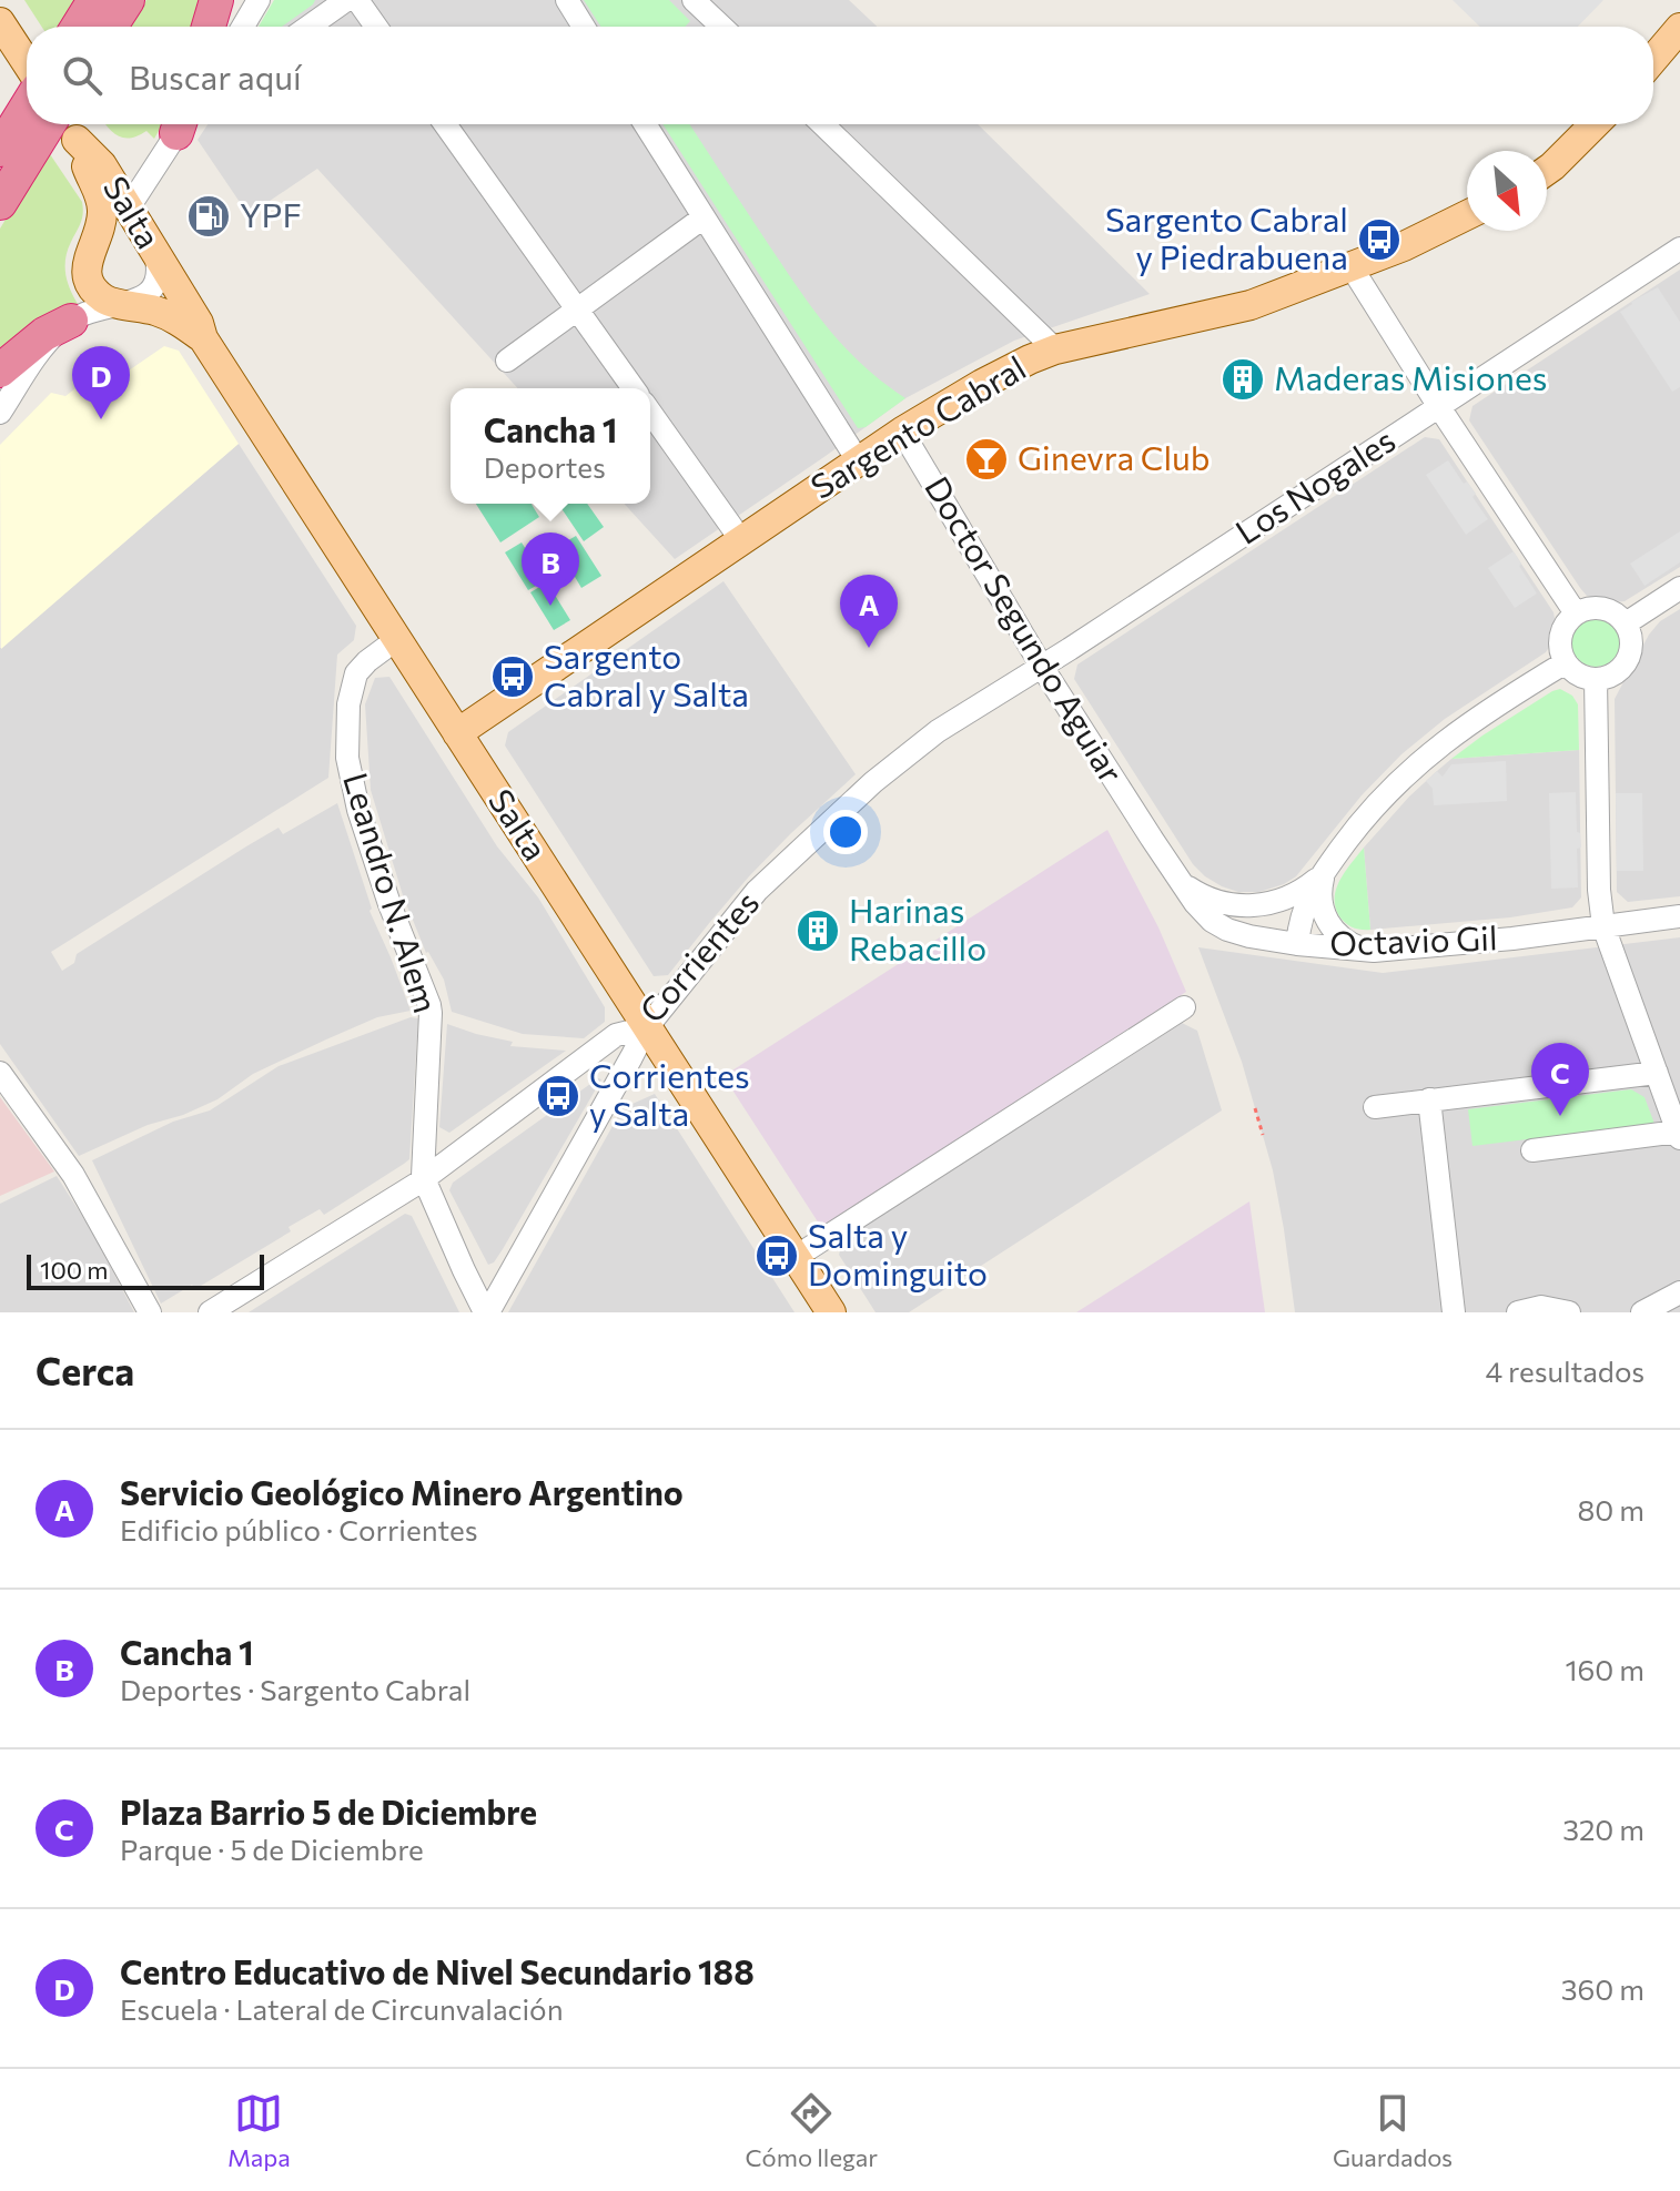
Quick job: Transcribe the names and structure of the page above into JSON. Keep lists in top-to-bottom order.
{
  "streets": {
    "main road": ["Salta", "Sargento Cabral"],
    "street": [
      "Los Nogales",
      "Doctor Segundo Aguiar",
      "Leandro N. Alem",
      "Octavio Gil",
      "Corrientes"
    ]
  },
  "crossings": [
    ["Salta", "Sargento Cabral"],
    ["Salta", "Leandro N. Alem"],
    ["Salta", "Corrientes"],
    ["Sargento Cabral", "Doctor Segundo Aguiar"],
    ["Los Nogales", "Doctor Segundo Aguiar"],
    ["Los Nogales", "Corrientes"],
    ["Doctor Segundo Aguiar", "Octavio Gil"],
    ["Doctor Segundo Aguiar", "Corrientes"],
    ["Leandro N. Alem", "Corrientes"]
  ],
  "places": {
    "fuel station": ["YPF"],
    "bus stop": [
      "Sargento Cabral y Piedrabuena",
      "Sargento Cabral y Salta",
      "Corrientes y Salta",
      "Salta y Dominguito"
    ],
    "building": ["Maderas Misiones", "Harinas Rebacillo"],
    "bar": ["Ginevra Club"]
  },
  "scale_bar": "100 m",
  "north": "bottom right",
  "page": {
    "search": "Buscar aquí",
    "pins": [
      "D",
      "B",
      "A",
      "C"
    ],
    "popup": ["Cancha 1", "Deportes"],
    "scale": "100 m",
    "heading": ["Cerca", "4 resultados"],
    "list": [
      {
        "mark": "A",
        "name": "Servicio Geológico Minero Argentino",
        "note": "Edificio público · Corrientes",
        "value": "80 m"
      },
      {
        "mark": "B",
        "name": "Cancha 1",
        "note": "Deportes · Sargento Cabral",
        "value": "160 m"
      },
      {
        "mark": "C",
        "name": "Plaza Barrio 5 de Diciembre",
        "note": "Parque · 5 de Diciembre",
        "value": "320 m"
      },
      {
        "mark": "D",
        "name": "Centro Educativo de Nivel Secundario 188",
        "note": "Escuela · Lateral de Circunvalación",
        "value": "360 m"
      }
    ],
    "nav": ["Mapa", "Cómo llegar", "Guardados"]
  }
}
